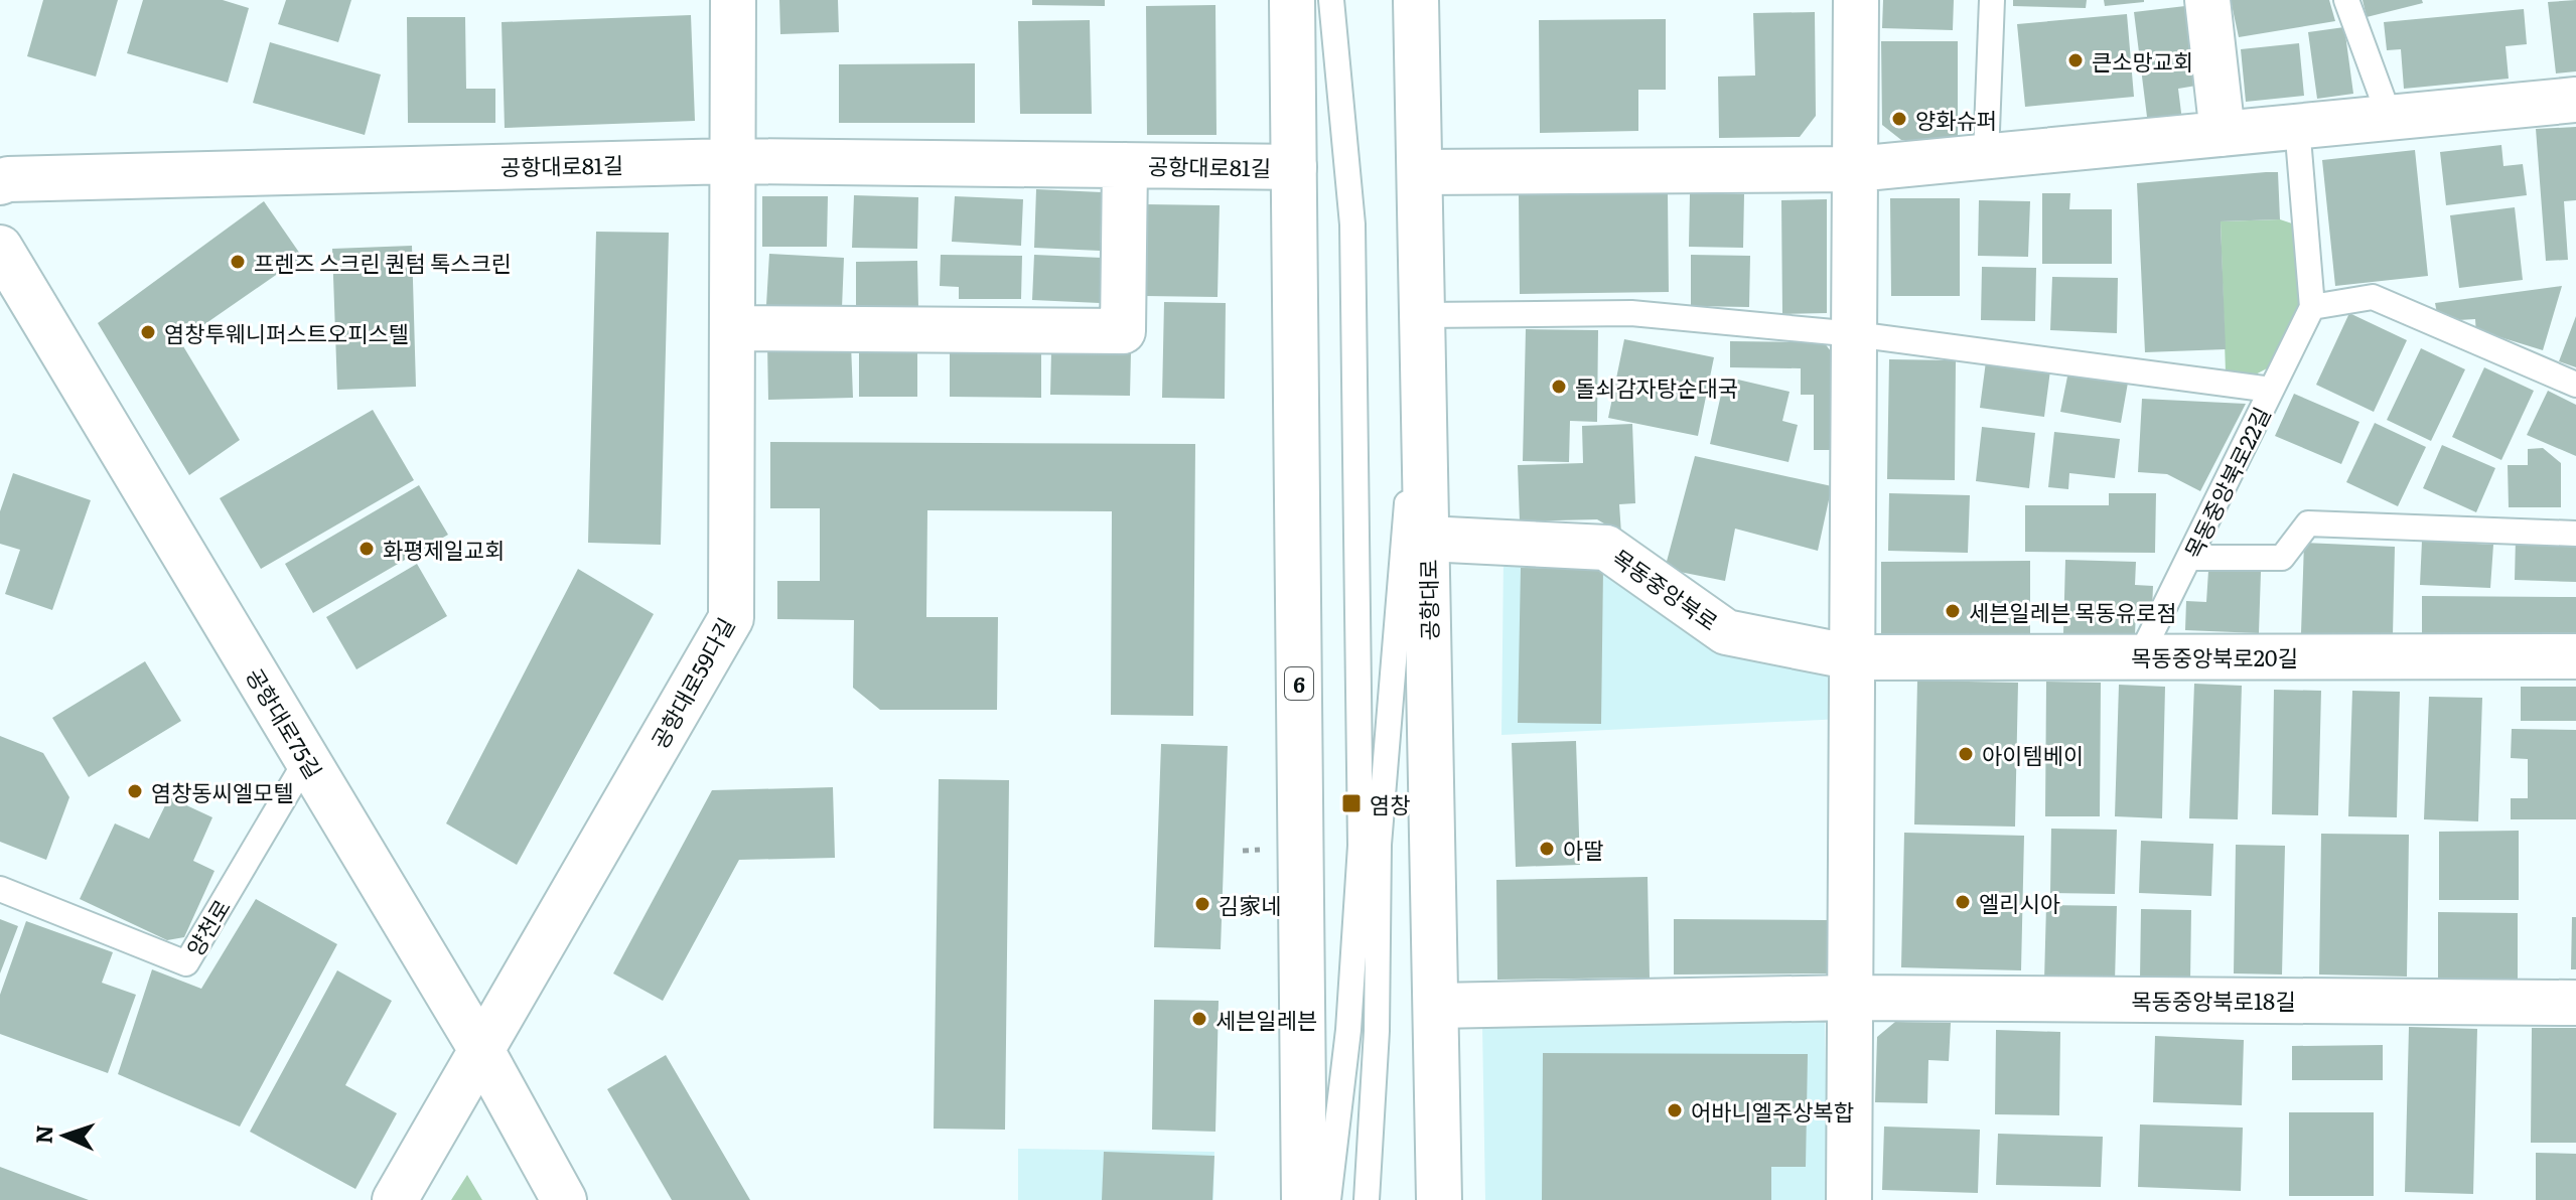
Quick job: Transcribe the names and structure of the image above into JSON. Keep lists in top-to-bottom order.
{
  "streets": {
    "street": [
      "공항대로81길",
      "목동중앙북로",
      "공항대로",
      "목동중앙북로20길",
      "공항대로59다길",
      "6",
      "공항대로75길",
      "목동중앙북로18길"
    ],
    "lane": ["목동중앙북로22길", "양천로"]
  },
  "crossings": [
    ["공항대로81길", "공항대로59다길"],
    ["공항대로81길", "6"],
    ["목동중앙북로22길", "목동중앙북로20길"],
    ["목동중앙북로", "공항대로"],
    ["목동중앙북로", "목동중앙북로20길"],
    ["공항대로59다길", "공항대로75길"],
    ["공항대로75길", "양천로"]
  ],
  "places": {
    "other": [
      "큰소망교회",
      "양화슈퍼",
      "프렌즈 스크린 퀀텀 톡스크린",
      "염창투웨니퍼스트오피스텔",
      "돌쇠감자탕순대국",
      "화평제일교회",
      "세븐일레븐 목동유로점",
      "아이템베이",
      "염창동씨엘모텔",
      "아딸",
      "엘리시아",
      "김家네",
      "세븐일레븐",
      "어바니엘주상복합"
    ],
    "transit": ["염창"]
  },
  "north": "left"
}
